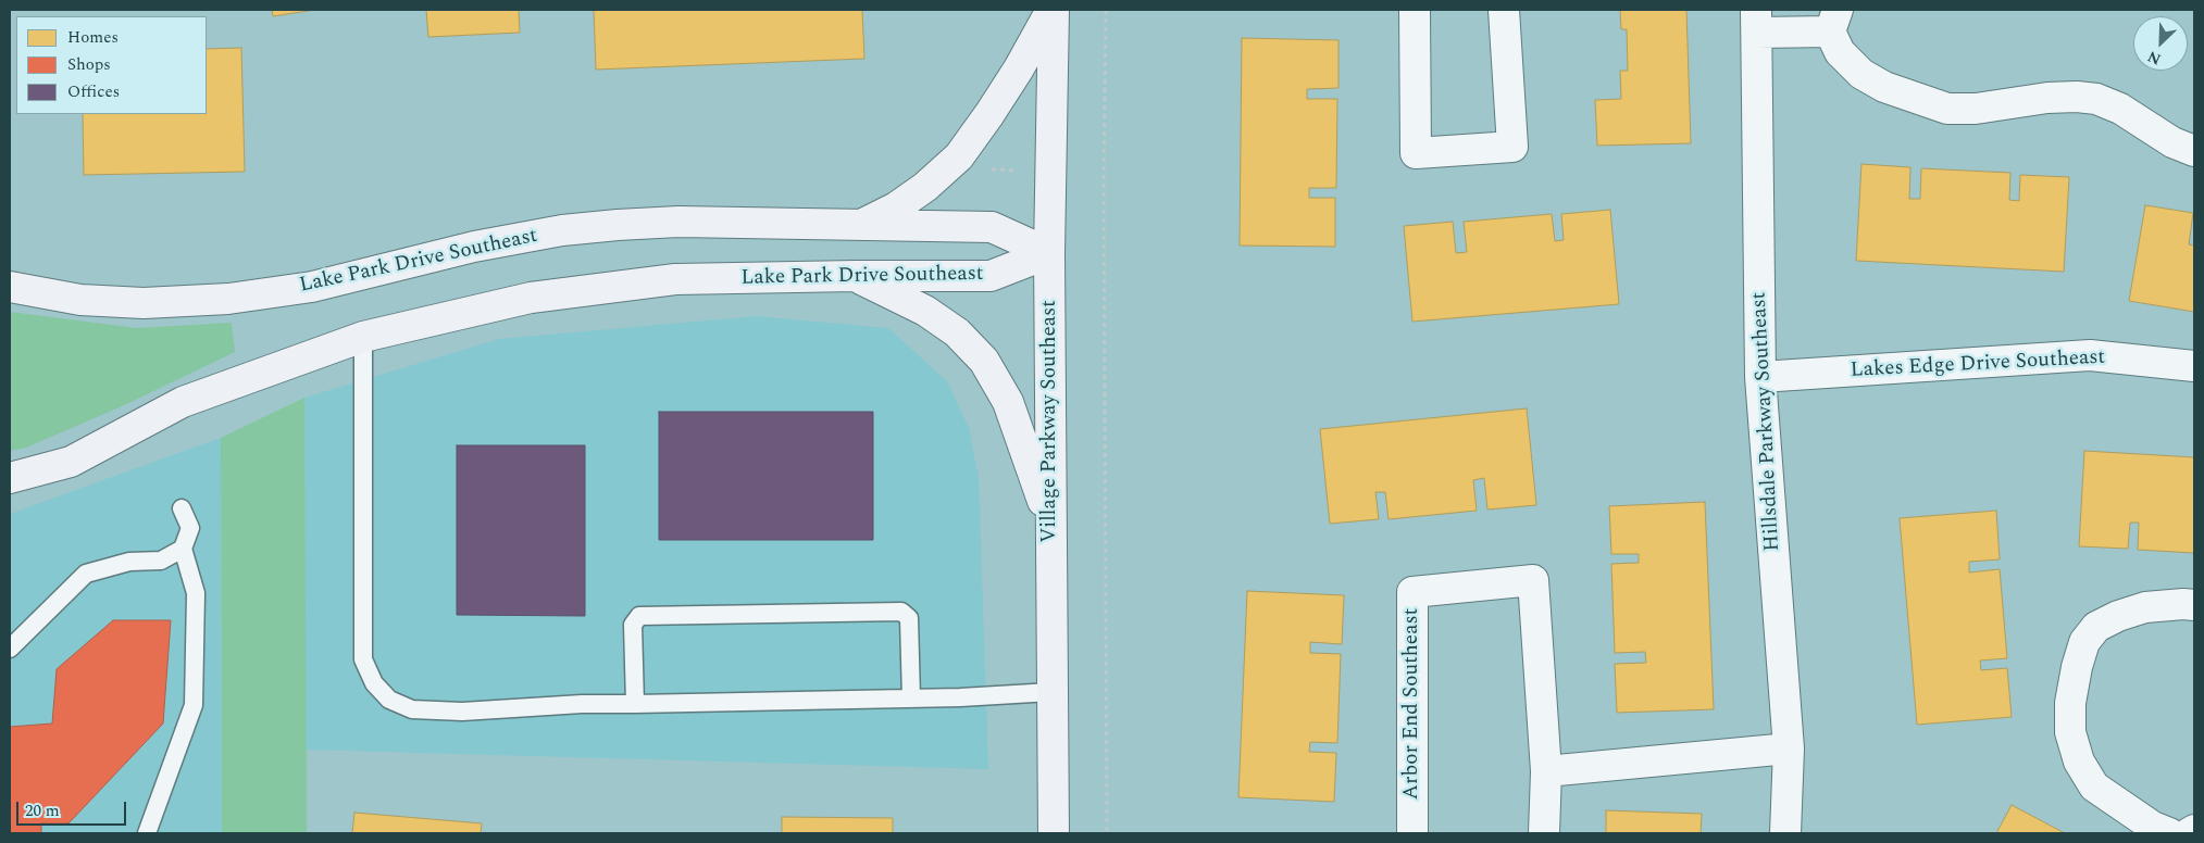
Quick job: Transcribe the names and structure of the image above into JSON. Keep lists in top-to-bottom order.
{
  "streets": {
    "street": [
      "Lake Park Drive Southeast",
      "Lakes Edge Drive Southeast",
      "Village Parkway Southeast",
      "Hillsdale Parkway Southeast",
      "Arbor End Southeast"
    ]
  },
  "crossings": [
    ["Lake Park Drive Southeast", "Village Parkway Southeast"],
    ["Lakes Edge Drive Southeast", "Hillsdale Parkway Southeast"]
  ],
  "legend": ["Homes", "Shops", "Offices"],
  "scale_bar": "20 m",
  "north": "bottom left"
}
